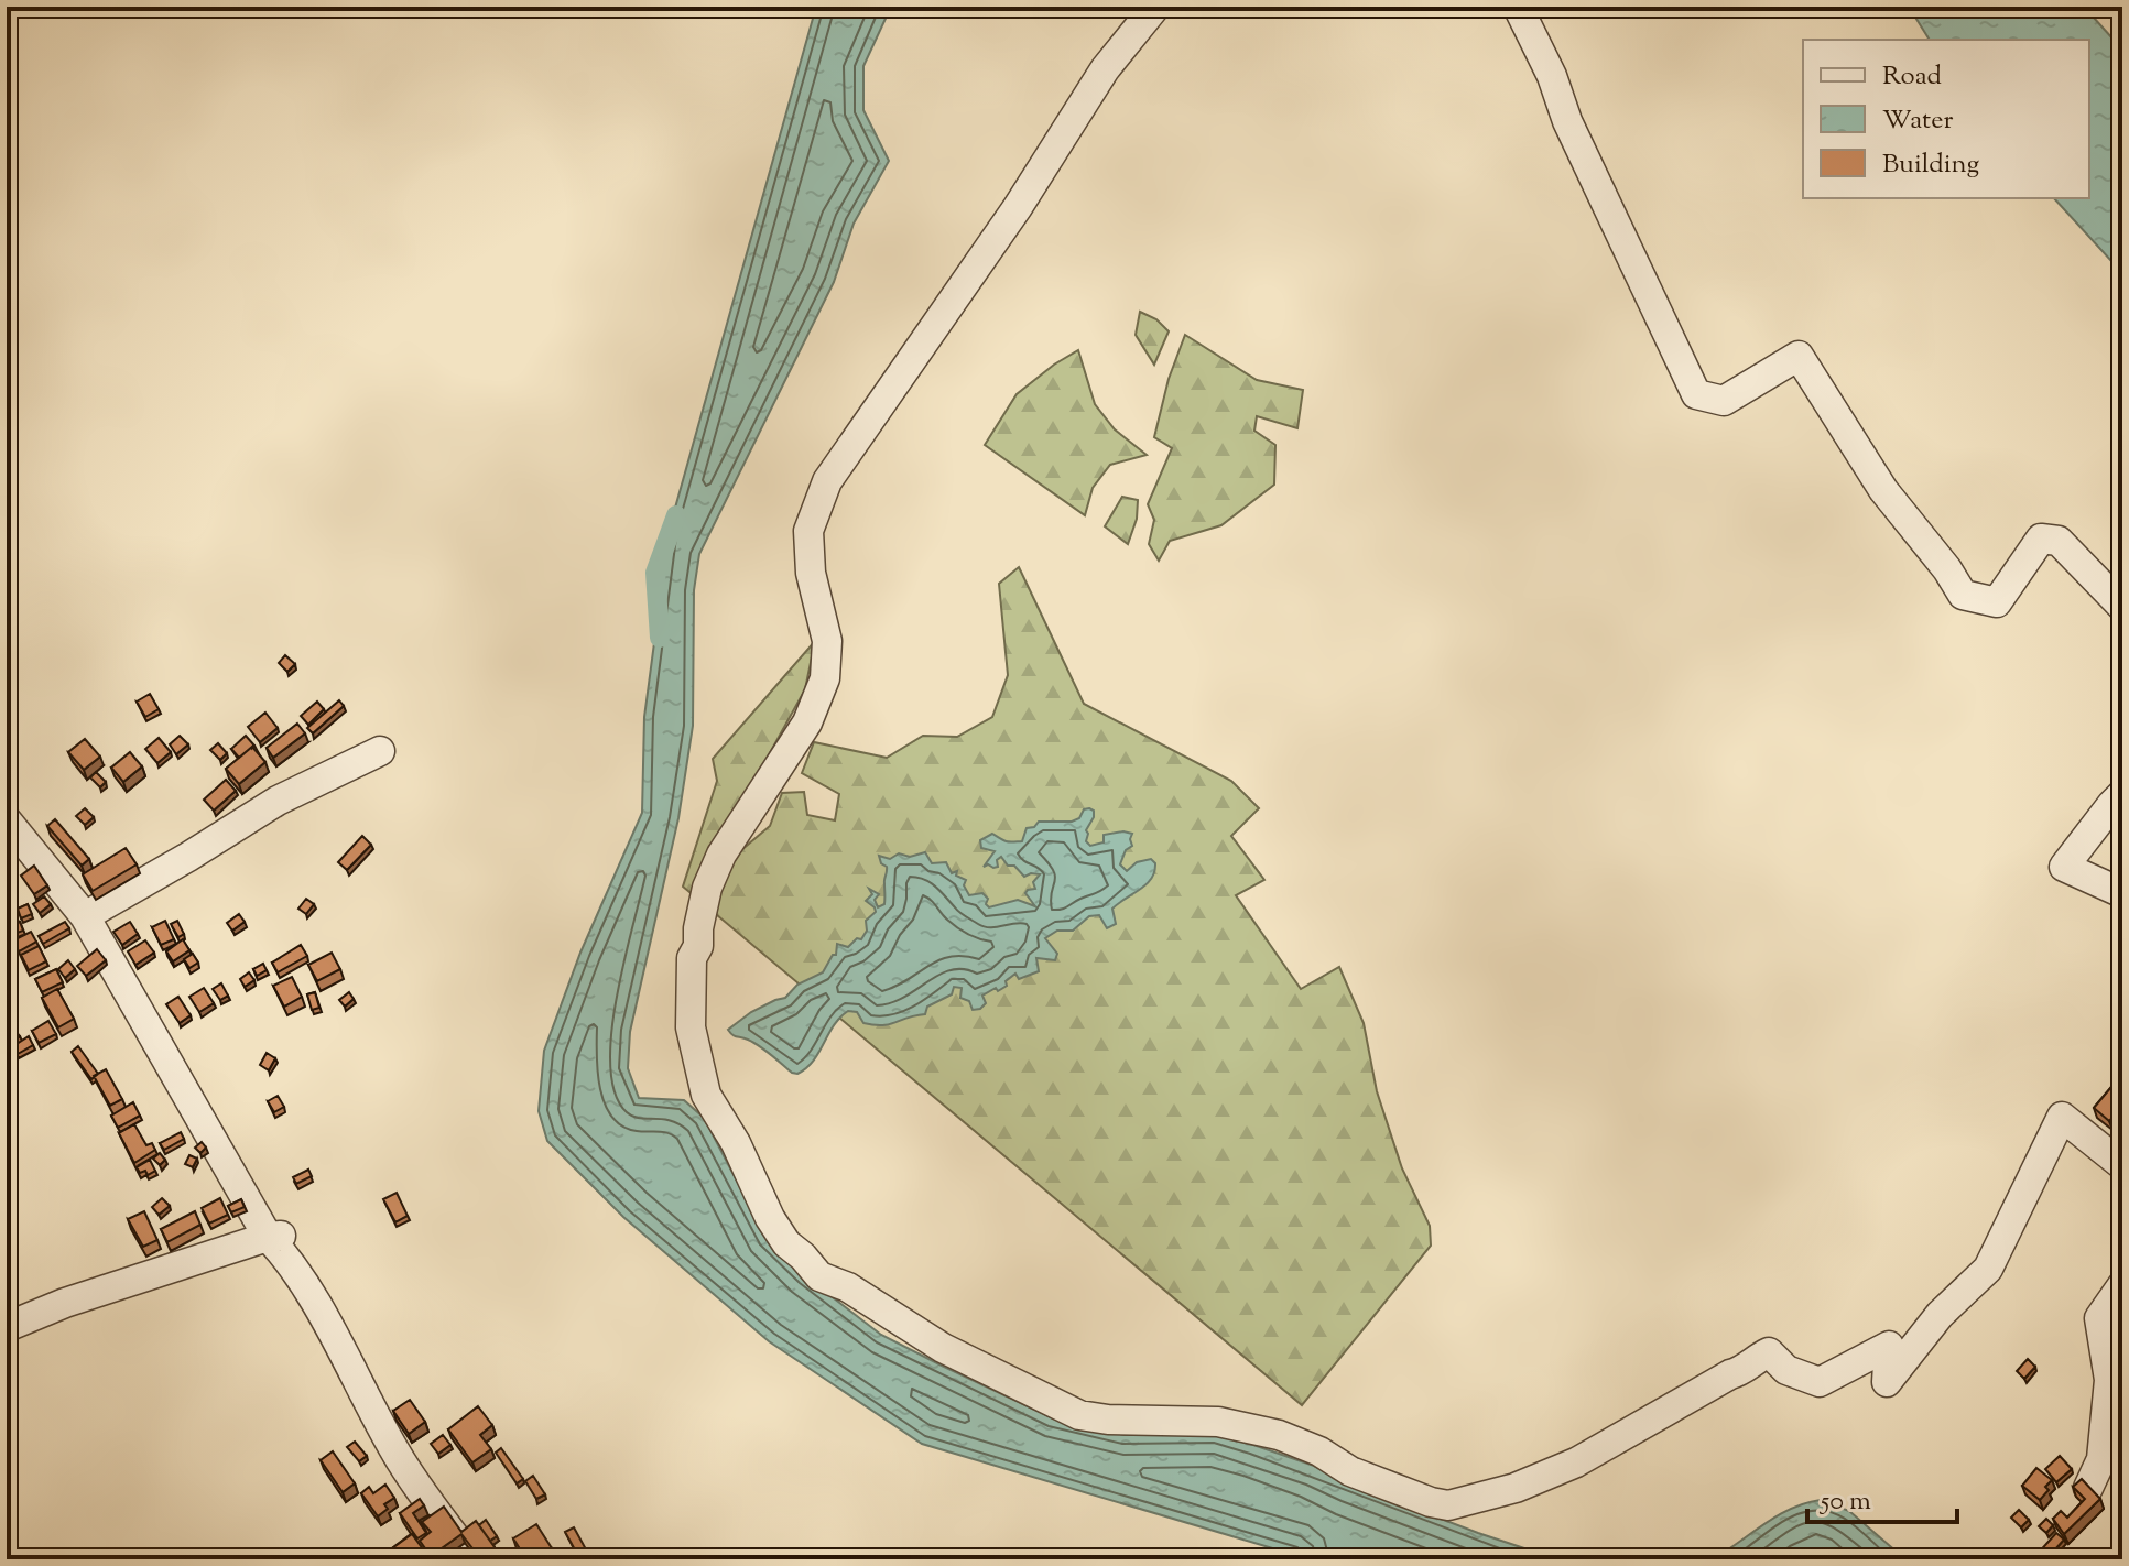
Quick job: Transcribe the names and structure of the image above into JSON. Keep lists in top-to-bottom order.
{
  "legend": ["Road", "Water", "Building"],
  "scale_bar": "50 m"
}
